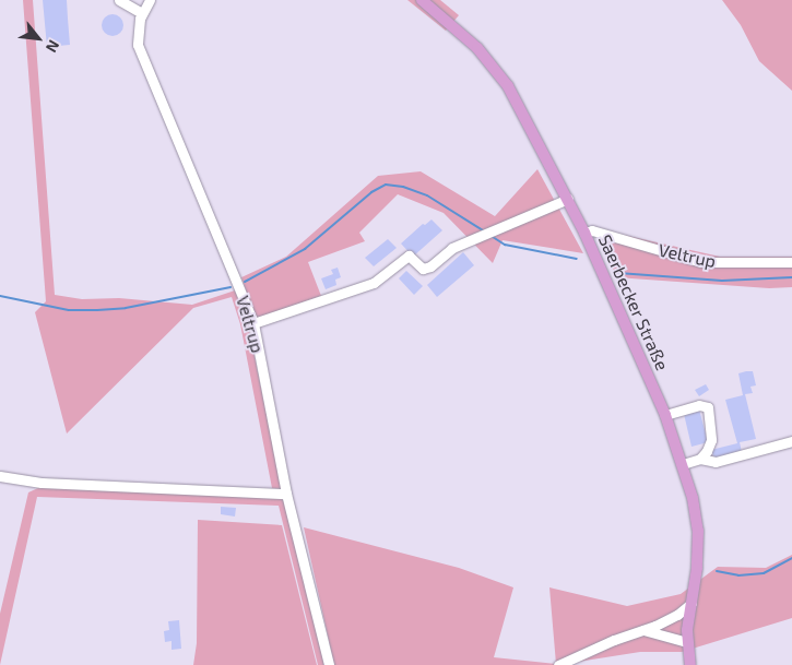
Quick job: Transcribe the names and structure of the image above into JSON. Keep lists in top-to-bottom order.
{
  "streets": {
    "main road": ["Saerbecker Straße"],
    "street": ["Veltrup"]
  },
  "crossings": [
    ["Veltrup", "Saerbecker Straße"]
  ],
  "north": "bottom right"
}
